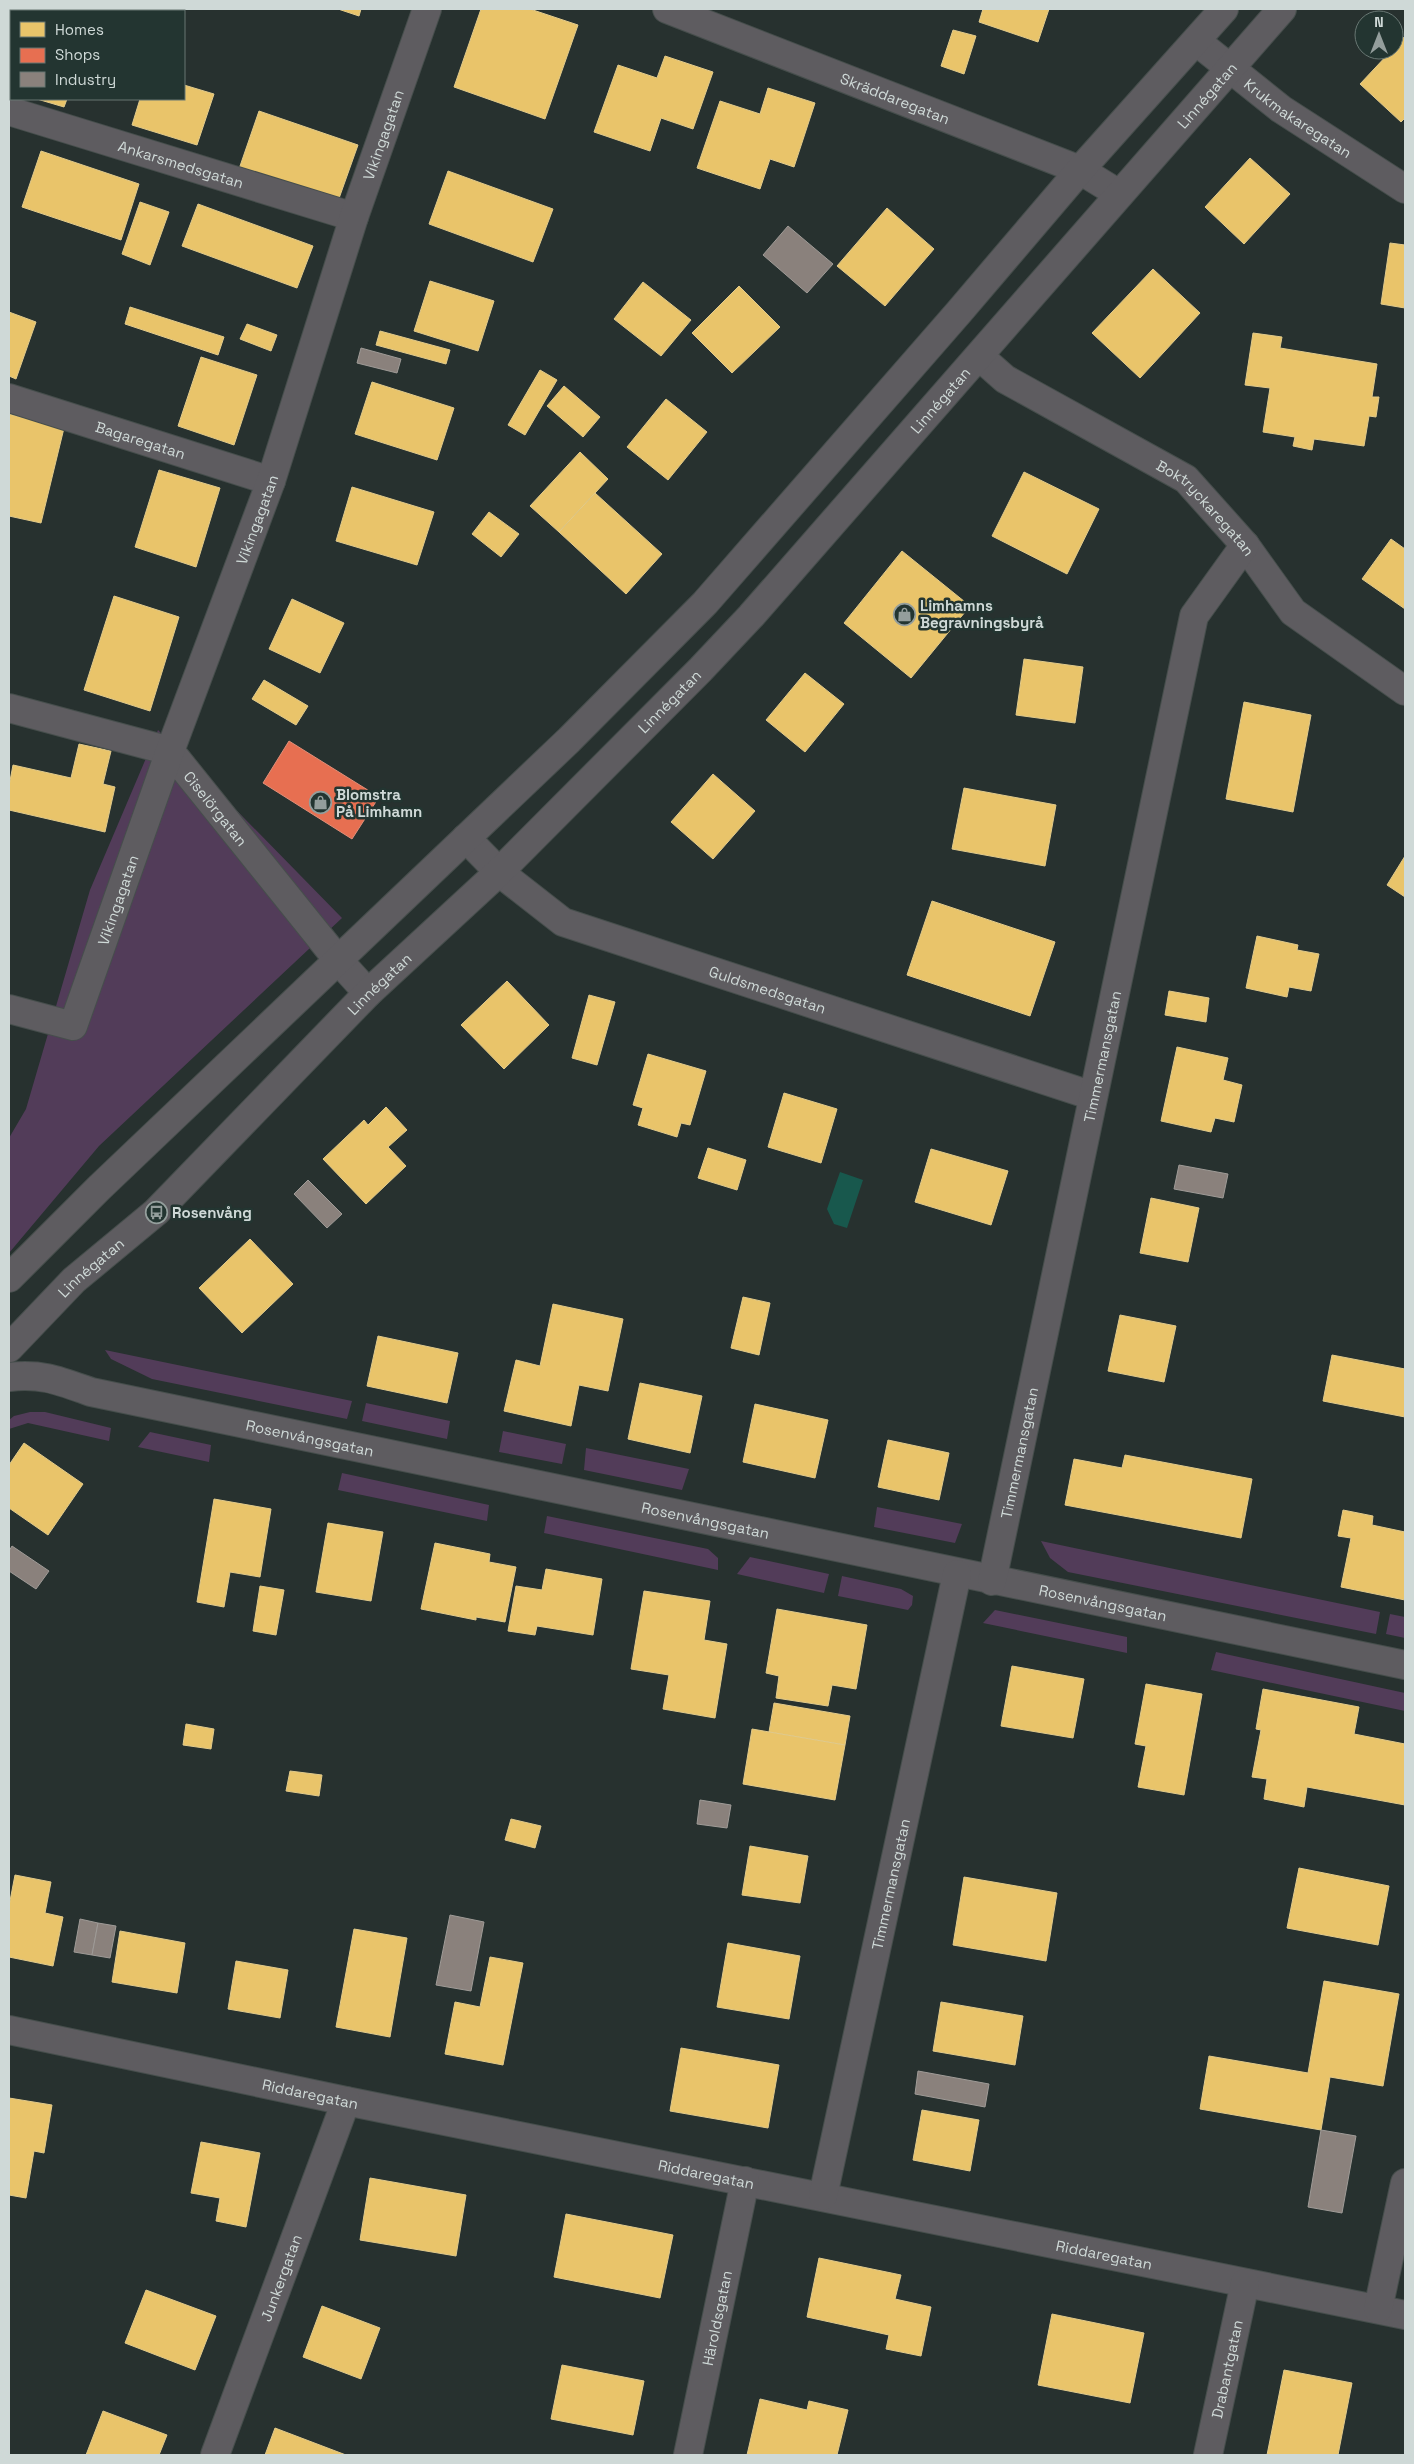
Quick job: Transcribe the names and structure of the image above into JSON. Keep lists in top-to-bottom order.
{
  "streets": {
    "street": [
      "Linnégatan",
      "Skräddaregatan",
      "Krukmakaregatan",
      "Vikingagatan",
      "Ankarsmedsgatan",
      "Bagaregatan",
      "Boktryckaregatan",
      "Ciselörgatan",
      "Guldsmedsgatan",
      "Timmermansgatan",
      "Rosenvångsgatan",
      "Riddaregatan",
      "Junkergatan",
      "Häroldsgatan",
      "Drabantgatan"
    ]
  },
  "crossings": [
    ["Linnégatan", "Skräddaregatan"],
    ["Linnégatan", "Krukmakaregatan"],
    ["Linnégatan", "Boktryckaregatan"],
    ["Linnégatan", "Ciselörgatan"],
    ["Linnégatan", "Guldsmedsgatan"],
    ["Vikingagatan", "Ankarsmedsgatan"],
    ["Vikingagatan", "Bagaregatan"],
    ["Vikingagatan", "Ciselörgatan"],
    ["Boktryckaregatan", "Timmermansgatan"],
    ["Guldsmedsgatan", "Timmermansgatan"],
    ["Timmermansgatan", "Rosenvångsgatan"],
    ["Timmermansgatan", "Riddaregatan"],
    ["Riddaregatan", "Junkergatan"],
    ["Riddaregatan", "Häroldsgatan"],
    ["Riddaregatan", "Drabantgatan"]
  ],
  "places": {
    "shop": ["Limhamns Begravningsbyrå", "Blomstra På Limhamn"],
    "bus stop": ["Rosenvång"]
  },
  "legend": ["Homes", "Shops", "Industry"],
  "north": "top"
}
